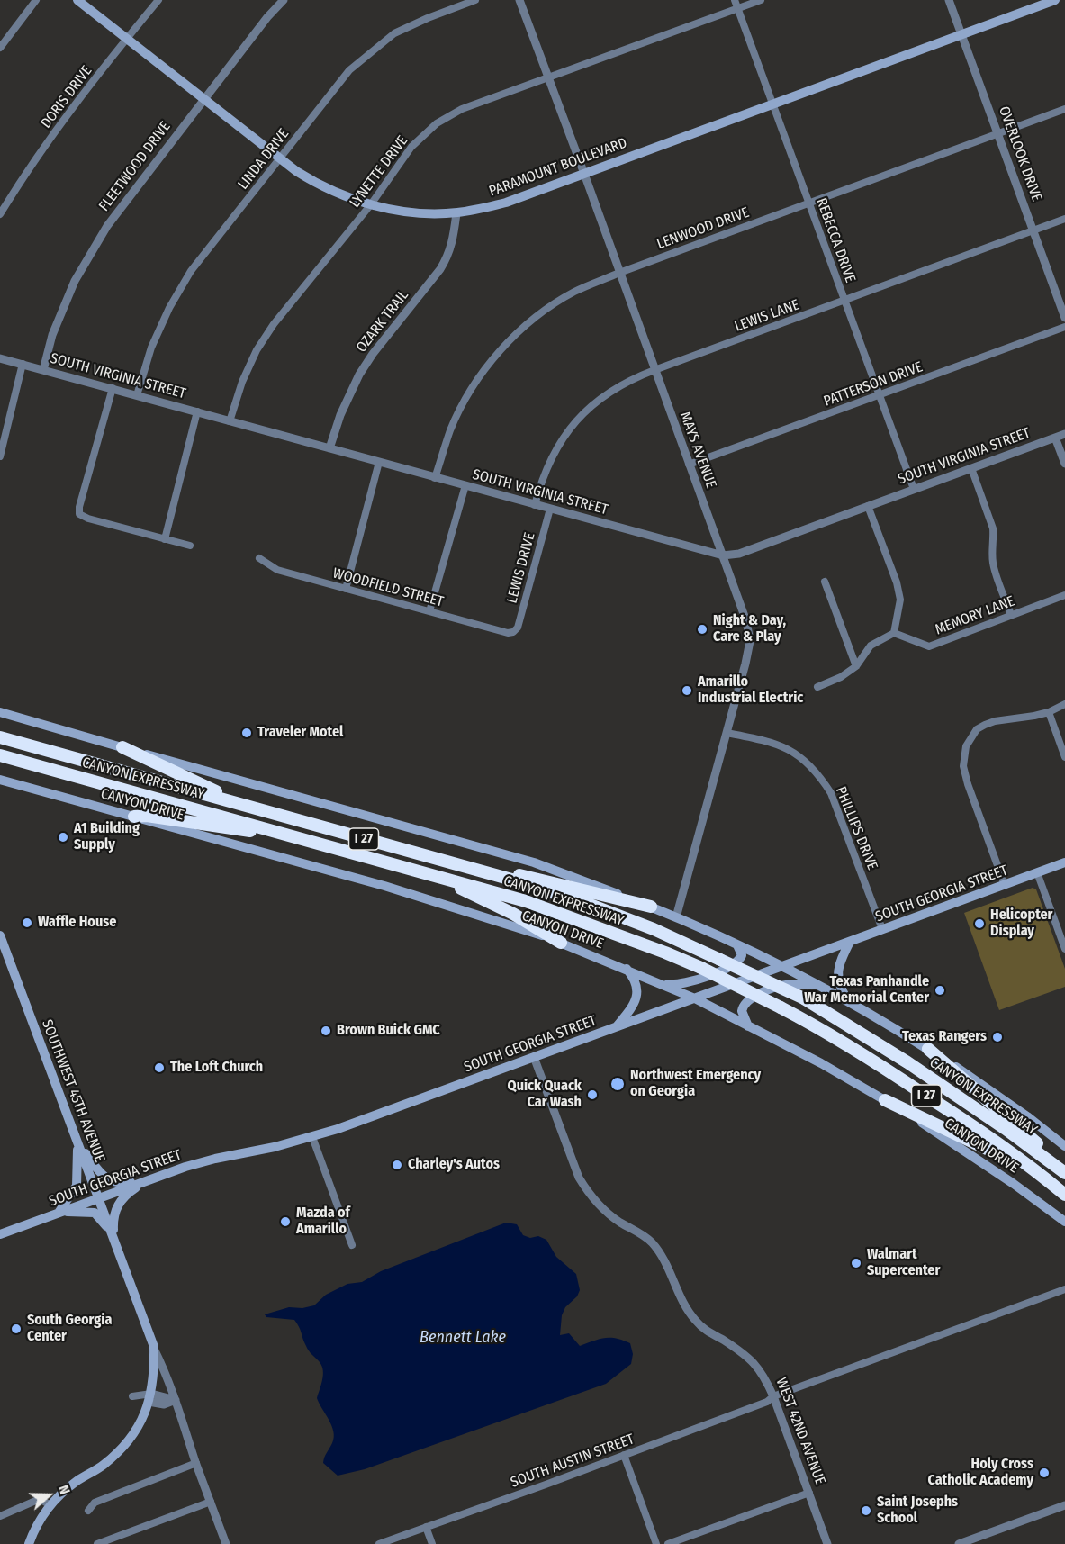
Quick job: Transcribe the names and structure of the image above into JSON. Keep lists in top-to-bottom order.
{
  "streets": {
    "highway": ["CANYON EXPRESSWAY", "I 27"],
    "main road": [
      "PARAMOUNT BOULEVARD",
      "CANYON DRIVE",
      "SOUTH GEORGIA STREET",
      "SOUTHWEST 45TH AVENUE"
    ],
    "street": [
      "DORIS DRIVE",
      "OVERLOOK DRIVE",
      "LINDA DRIVE",
      "FLEETWOOD DRIVE",
      "LYNETTE DRIVE",
      "LENWOOD DRIVE",
      "REBECCA DRIVE",
      "LEWIS LANE",
      "OZARK TRAIL",
      "SOUTH VIRGINIA STREET",
      "PATTERSON DRIVE",
      "MAYS AVENUE",
      "LEWIS DRIVE",
      "WOODFIELD STREET",
      "MEMORY LANE",
      "PHILLIPS DRIVE",
      "WEST 42ND AVENUE",
      "SOUTH AUSTIN STREET"
    ]
  },
  "crossings": [
    ["DORIS DRIVE", "PARAMOUNT BOULEVARD"],
    ["OVERLOOK DRIVE", "PARAMOUNT BOULEVARD"],
    ["OVERLOOK DRIVE", "LENWOOD DRIVE"],
    ["OVERLOOK DRIVE", "LEWIS LANE"],
    ["LINDA DRIVE", "PARAMOUNT BOULEVARD"],
    ["LINDA DRIVE", "SOUTH VIRGINIA STREET"],
    ["FLEETWOOD DRIVE", "PARAMOUNT BOULEVARD"],
    ["FLEETWOOD DRIVE", "SOUTH VIRGINIA STREET"],
    ["PARAMOUNT BOULEVARD", "LYNETTE DRIVE"],
    ["PARAMOUNT BOULEVARD", "REBECCA DRIVE"],
    ["PARAMOUNT BOULEVARD", "OZARK TRAIL"],
    ["PARAMOUNT BOULEVARD", "MAYS AVENUE"],
    ["LYNETTE DRIVE", "REBECCA DRIVE"],
    ["LYNETTE DRIVE", "SOUTH VIRGINIA STREET"],
    ["LYNETTE DRIVE", "MAYS AVENUE"],
    ["LENWOOD DRIVE", "REBECCA DRIVE"],
    ["LENWOOD DRIVE", "SOUTH VIRGINIA STREET"],
    ["LENWOOD DRIVE", "MAYS AVENUE"],
    ["REBECCA DRIVE", "LEWIS LANE"],
    ["REBECCA DRIVE", "SOUTH VIRGINIA STREET"],
    ["REBECCA DRIVE", "PATTERSON DRIVE"],
    ["LEWIS LANE", "SOUTH VIRGINIA STREET"],
    ["LEWIS LANE", "MAYS AVENUE"],
    ["OZARK TRAIL", "SOUTH VIRGINIA STREET"],
    ["SOUTH VIRGINIA STREET", "MAYS AVENUE"],
    ["SOUTH VIRGINIA STREET", "LEWIS DRIVE"],
    ["PATTERSON DRIVE", "MAYS AVENUE"],
    ["MAYS AVENUE", "PHILLIPS DRIVE"],
    ["LEWIS DRIVE", "WOODFIELD STREET"],
    ["CANYON DRIVE", "SOUTH GEORGIA STREET"],
    ["PHILLIPS DRIVE", "SOUTH GEORGIA STREET"],
    ["SOUTH GEORGIA STREET", "SOUTHWEST 45TH AVENUE"],
    ["SOUTH GEORGIA STREET", "WEST 42ND AVENUE"],
    ["WEST 42ND AVENUE", "SOUTH AUSTIN STREET"]
  ],
  "water": ["Bennett Lake"],
  "places": [
    "Night & Day, Care & Play",
    "Amarillo Industrial Electric",
    "Traveler Motel",
    "A1 Building Supply",
    "Waffle House",
    "Helicopter Display",
    "Texas Panhandle War Memorial Center",
    "Brown Buick GMC",
    "Texas Rangers",
    "The Loft Church",
    "Northwest Emergency on Georgia",
    "Quick Quack Car Wash",
    "Charley's Autos",
    "Mazda of Amarillo",
    "Walmart Supercenter",
    "South Georgia Center",
    "Holy Cross Catholic Academy",
    "Saint Josephs School"
  ],
  "north": "right"
}
